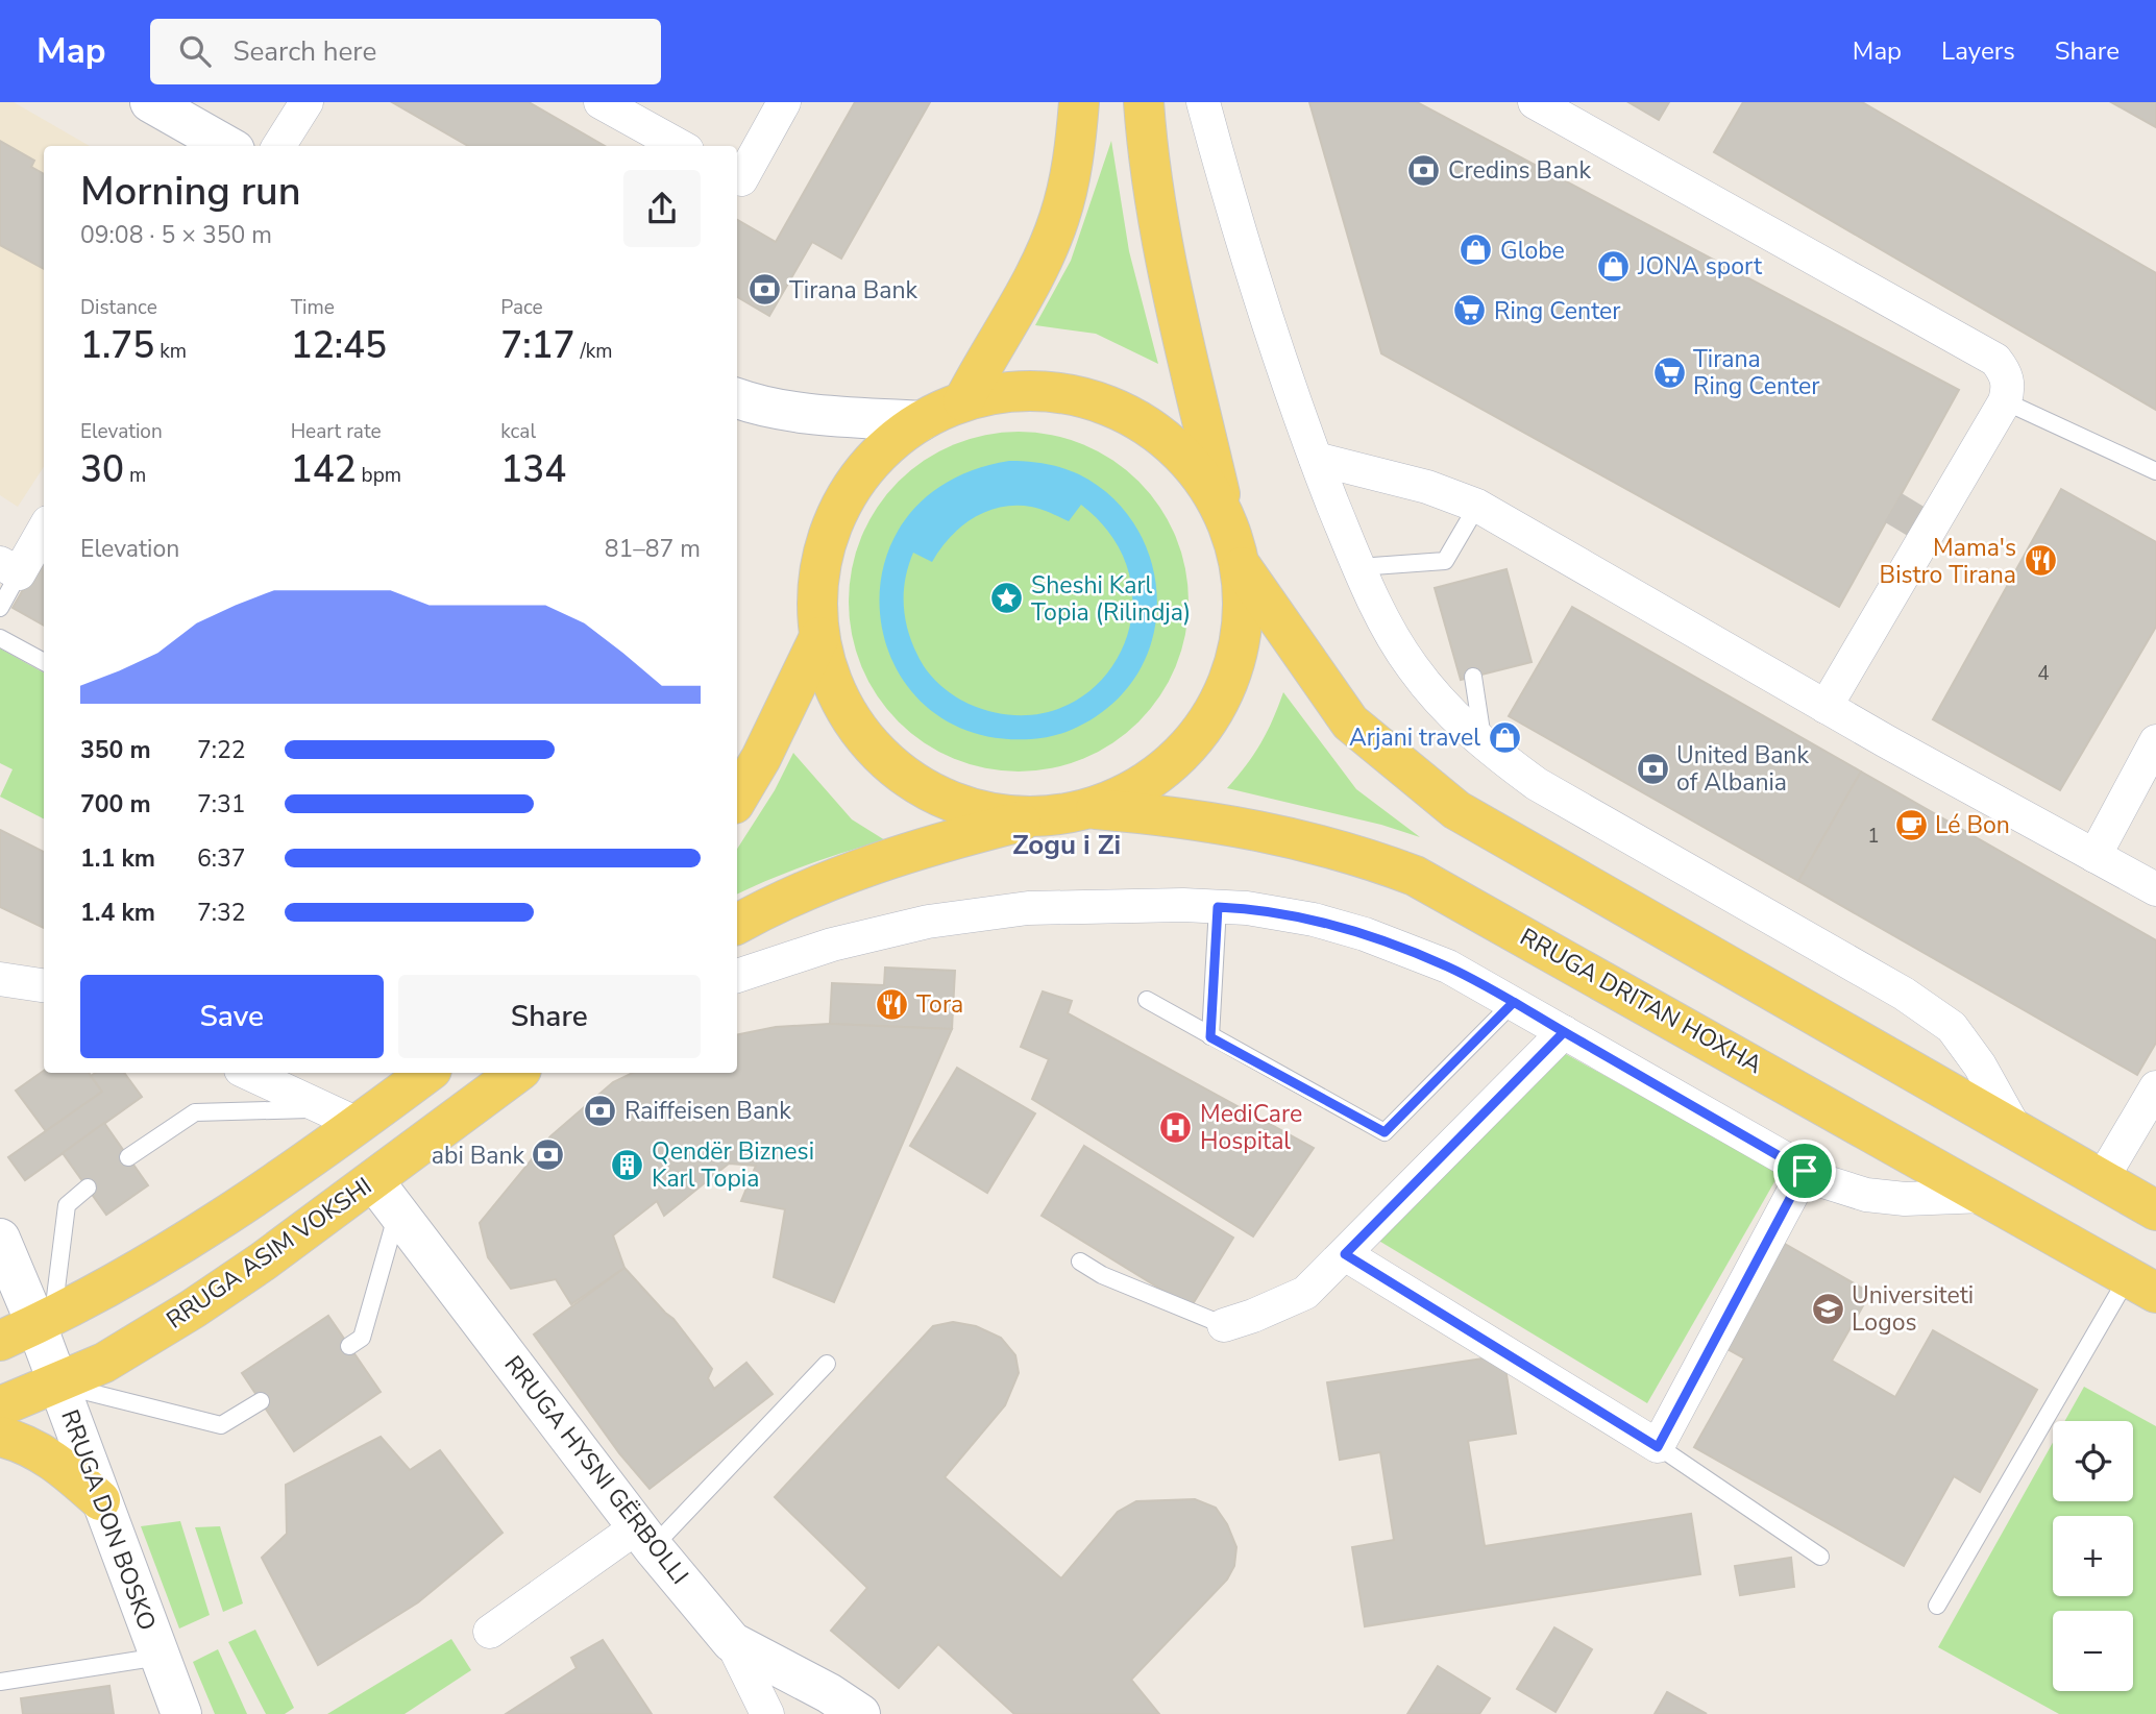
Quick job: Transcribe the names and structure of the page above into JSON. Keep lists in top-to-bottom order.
{
  "streets": {
    "main road": [
      "RRUGA DRITAN HOXHA",
      "RRUGA ASIM VOKSHI",
      "RRUGA HYSNI GËRBOLLI",
      "RRUGA DON BOSKO"
    ]
  },
  "crossings": [
    ["RRUGA ASIM VOKSHI", "RRUGA HYSNI GËRBOLLI"],
    ["RRUGA ASIM VOKSHI", "RRUGA DON BOSKO"]
  ],
  "districts": ["Zogu i Zi"],
  "places": {
    "bank": [
      "Credins Bank",
      "Tirana Bank",
      "United Bank of Albania",
      "Raiffeisen Bank",
      "abi Bank"
    ],
    "shop": ["Globe", "JONA sport", "Arjani travel"],
    "supermarket": ["Ring Center", "Tirana Ring Center"],
    "restaurant": ["Mama's Bistro Tirana", "Tora"],
    "place": ["Sheshi Karl Topia (Rilindja)"],
    "cafe": ["Lé Bon"],
    "hospital": ["MediCare Hospital"],
    "building": ["Qendër Biznesi Karl Topia"],
    "school or university": ["Universiteti Logos"]
  },
  "house_numbers": ["4", "1"],
  "page": {
    "header": "Map",
    "search": "Search here",
    "nav": ["Map", "Layers", "Share"],
    "heading": ["Morning run", "09:08 · 5 × 350 m"],
    "stats": [
      ["Distance", "1.75 km"],
      ["Time", "12:45"],
      ["Pace", "7:17 /km"],
      ["Elevation", "30 m"],
      ["Heart rate", "142 bpm"],
      ["kcal", "134"]
    ],
    "chart": ["Elevation", "81–87 m"],
    "list": [
      {
        "name": "350 m",
        "note": "7:22"
      },
      {
        "name": "700 m",
        "note": "7:31"
      },
      {
        "name": "1.1 km",
        "note": "6:37"
      },
      {
        "name": "1.4 km",
        "note": "7:32"
      }
    ],
    "buttons": ["Save", "Share"],
    "map_buttons": ["+", "−"]
  }
}
